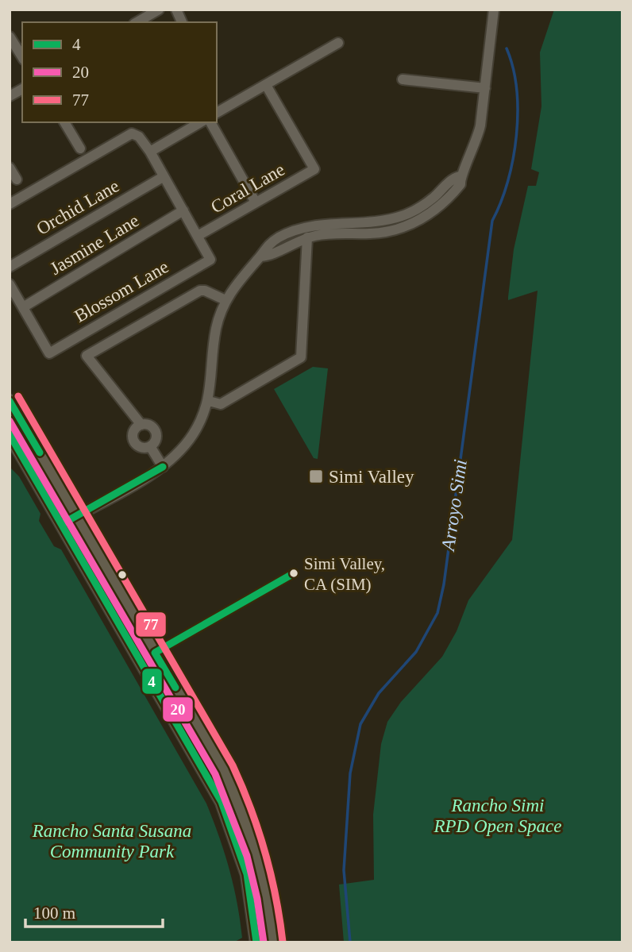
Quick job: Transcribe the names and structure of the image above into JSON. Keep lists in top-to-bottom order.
{
  "streets": {
    "street": [
      "Coral Lane",
      "Orchid Lane",
      "Jasmine Lane",
      "Blossom Lane"
    ]
  },
  "crossings": [
    ["Coral Lane", "Blossom Lane"],
    ["Jasmine Lane", "Blossom Lane"]
  ],
  "water": ["Arroyo Simi"],
  "parks": ["Rancho Simi RPD Open Space", "Rancho Santa Susana Community Park"],
  "places": {
    "transit": ["Simi Valley"],
    "other": ["Simi Valley, CA (SIM)"]
  },
  "lines": ["transit line 77", "transit line 4", "transit line 20"],
  "legend": ["4", "20", "77"],
  "scale_bar": "100 m"
}
